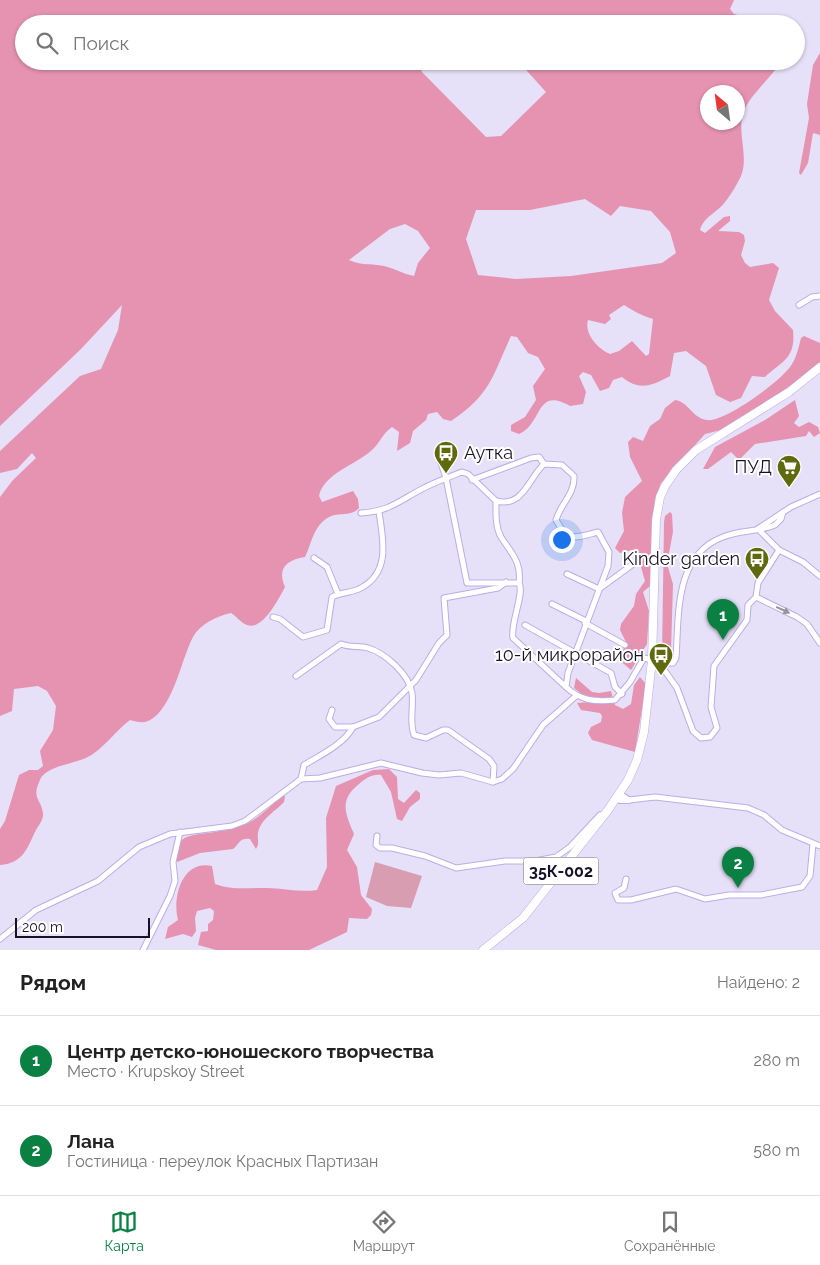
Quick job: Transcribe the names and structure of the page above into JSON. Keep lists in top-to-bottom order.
{
  "streets": {
    "highway": ["35К-002"]
  },
  "places": {
    "bus stop": ["Аутка", "Kinder garden", "10-й микрорайон"],
    "supermarket": ["ПУД"]
  },
  "scale_bar": "200 m",
  "north": "top left",
  "page": {
    "search": "Поиск",
    "pins": ["1", "2"],
    "scale": "200 m",
    "heading": ["Рядом", "Найдено: 2"],
    "list": [
      {
        "mark": "1",
        "name": "Центр детско-юношеского творчества",
        "note": "Место · Krupskoy Street",
        "value": "280 m"
      },
      {
        "mark": "2",
        "name": "Лана",
        "note": "Гостиница · переулок Красных Партизан",
        "value": "580 m"
      }
    ],
    "nav": ["Карта", "Маршрут", "Сохранённые"]
  }
}
